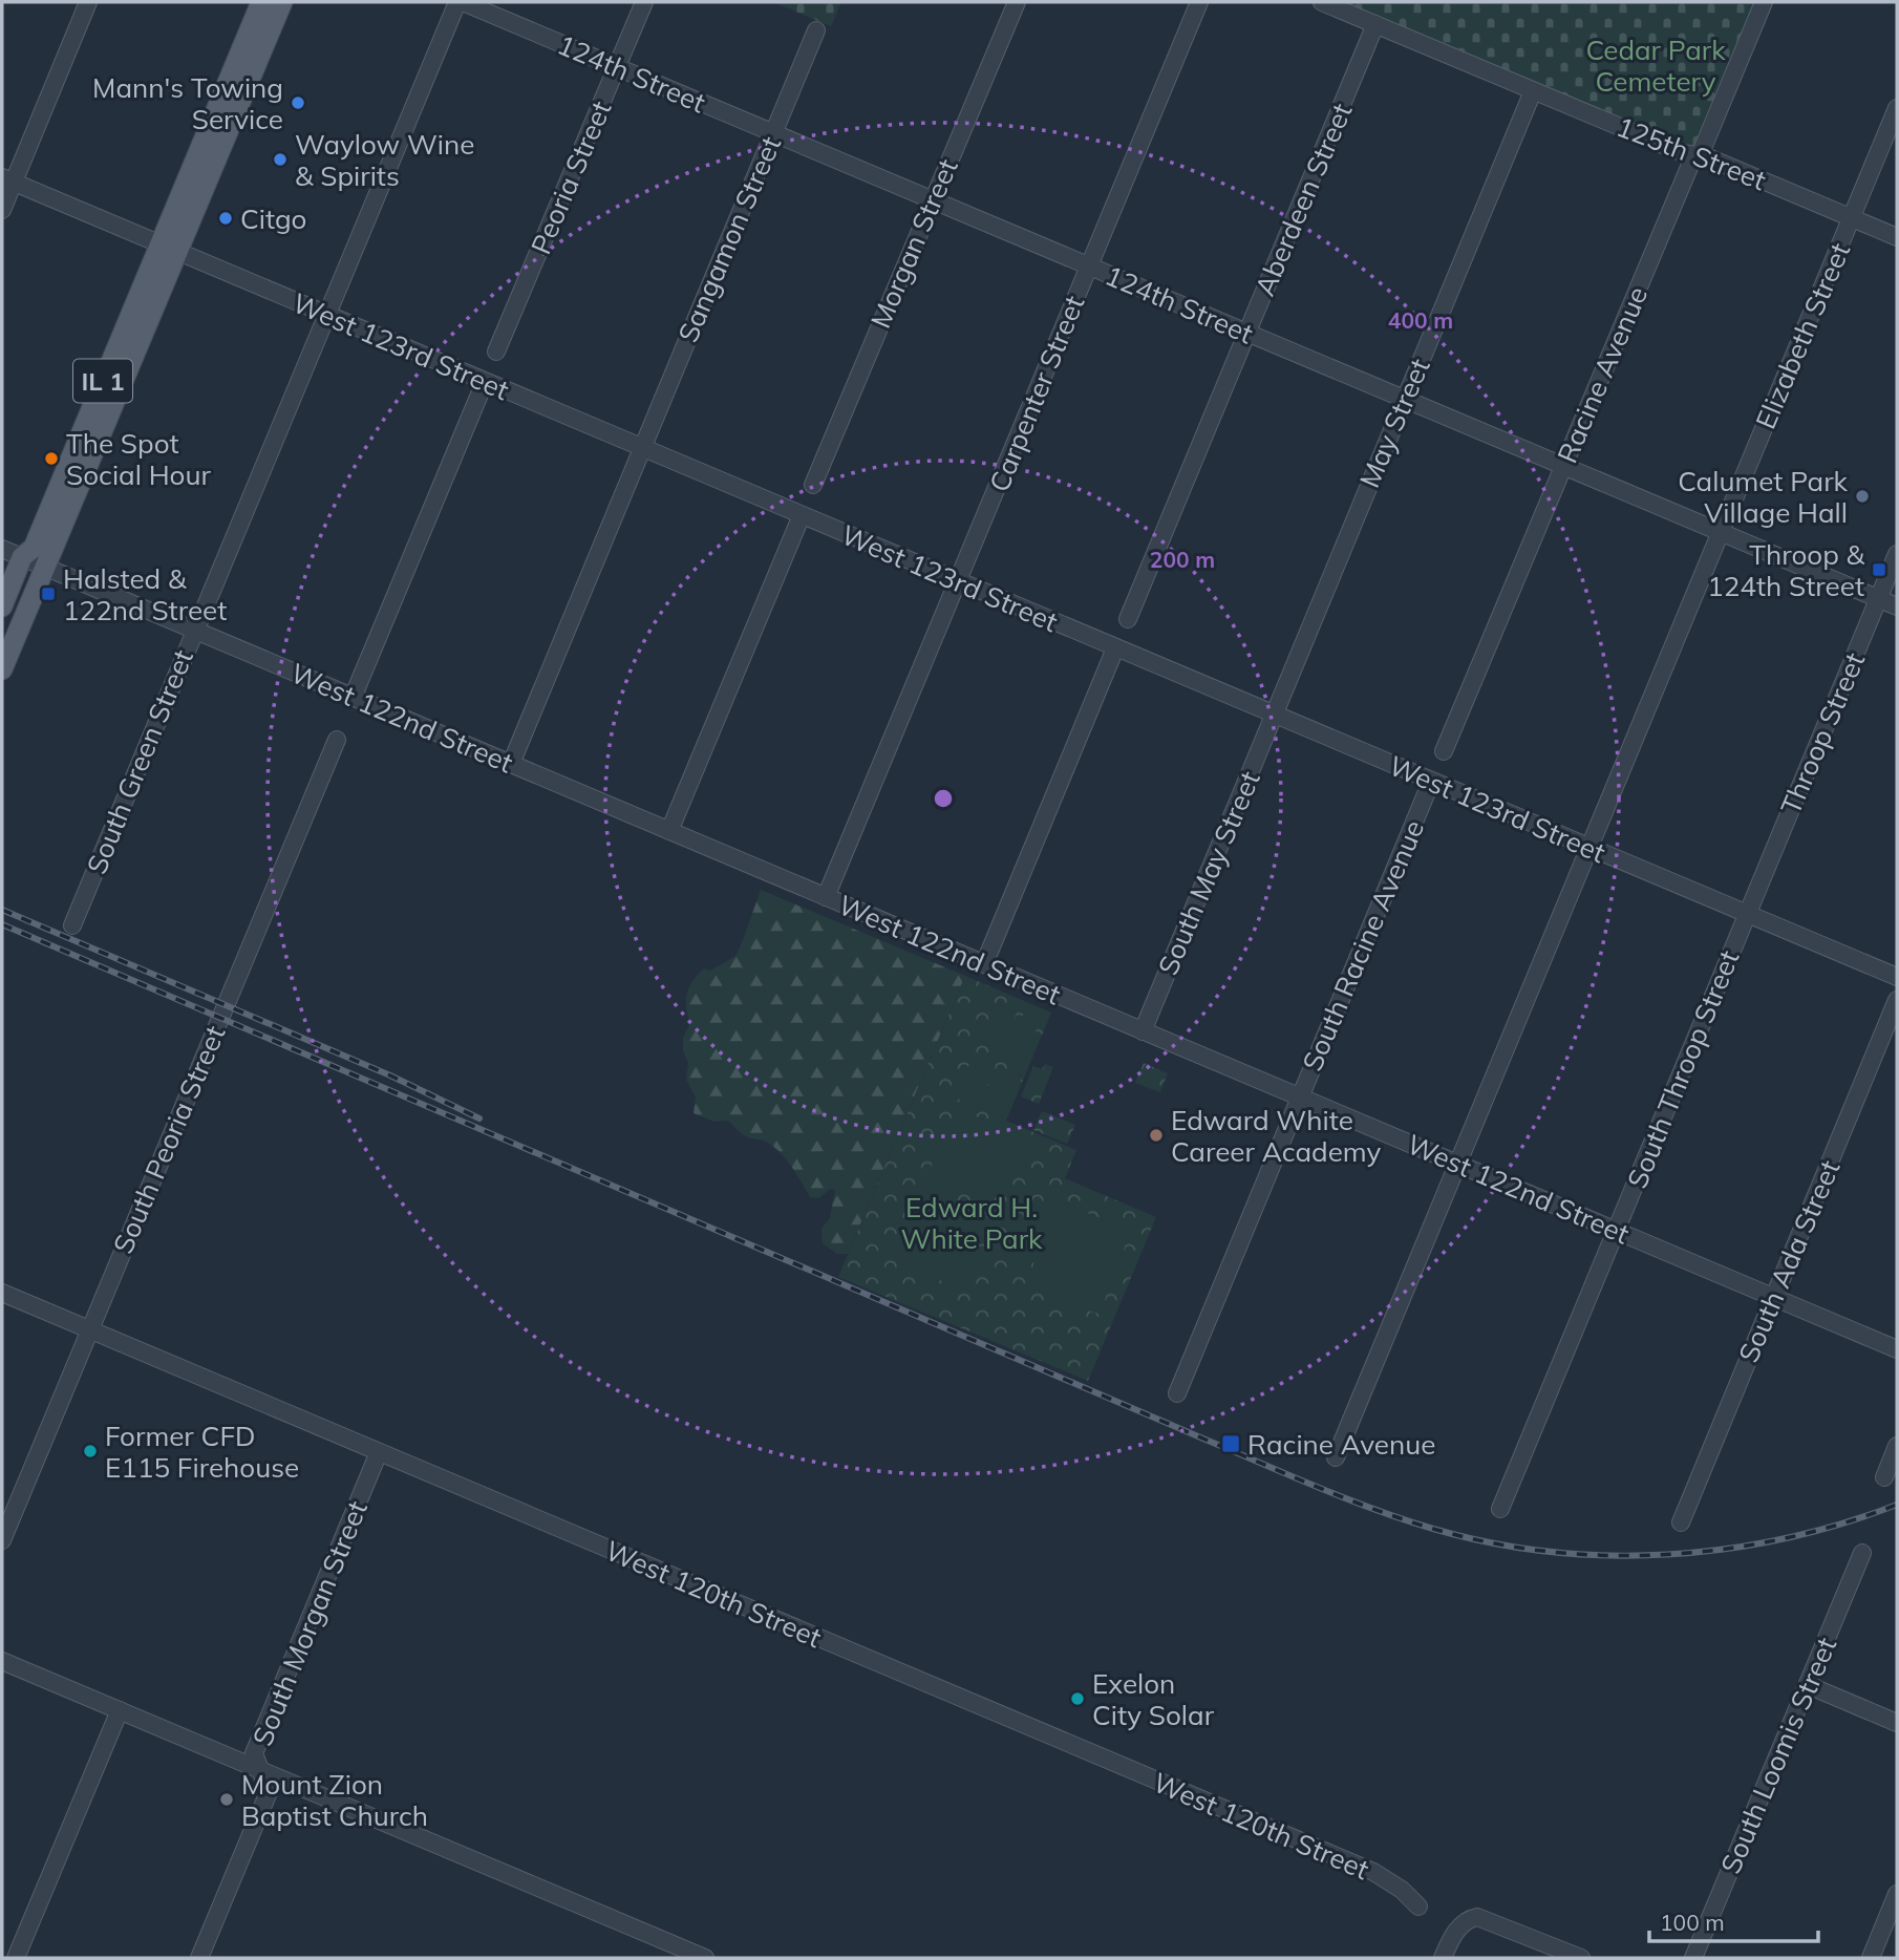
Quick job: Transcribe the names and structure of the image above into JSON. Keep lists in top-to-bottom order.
{
  "streets": {
    "main road": ["IL 1"],
    "street": [
      "124th Street",
      "125th Street",
      "Peoria Street",
      "Aberdeen Street",
      "Sangamon Street",
      "Morgan Street",
      "Elizabeth Street",
      "West 123rd Street",
      "Racine Avenue",
      "Carpenter Street",
      "May Street",
      "West 122nd Street",
      "Throop Street",
      "South Green Street",
      "South May Street",
      "South Racine Avenue",
      "South Throop Street",
      "South Peoria Street",
      "South Ada Street",
      "West 120th Street",
      "South Morgan Street",
      "South Loomis Street"
    ]
  },
  "crossings": [
    ["124th Street", "Peoria Street"],
    ["124th Street", "Aberdeen Street"],
    ["124th Street", "Sangamon Street"],
    ["124th Street", "Morgan Street"],
    ["124th Street", "Elizabeth Street"],
    ["124th Street", "Racine Avenue"],
    ["124th Street", "Carpenter Street"],
    ["124th Street", "May Street"],
    ["124th Street", "Throop Street"],
    ["124th Street", "South Green Street"],
    ["125th Street", "Aberdeen Street"],
    ["125th Street", "Elizabeth Street"],
    ["125th Street", "Racine Avenue"],
    ["125th Street", "May Street"],
    ["Sangamon Street", "West 123rd Street"],
    ["Sangamon Street", "West 122nd Street"],
    ["Elizabeth Street", "West 123rd Street"],
    ["Elizabeth Street", "West 122nd Street"],
    ["West 123rd Street", "IL 1"],
    ["West 123rd Street", "Carpenter Street"],
    ["West 123rd Street", "May Street"],
    ["West 123rd Street", "Throop Street"],
    ["West 123rd Street", "South Green Street"],
    ["West 123rd Street", "South May Street"],
    ["West 123rd Street", "South Racine Avenue"],
    ["West 123rd Street", "South Throop Street"],
    ["IL 1", "West 122nd Street"],
    ["Carpenter Street", "West 122nd Street"],
    ["May Street", "South May Street"],
    ["West 122nd Street", "South Green Street"],
    ["West 122nd Street", "South May Street"],
    ["West 122nd Street", "South Racine Avenue"],
    ["West 122nd Street", "South Throop Street"],
    ["West 122nd Street", "South Ada Street"],
    ["Throop Street", "South Throop Street"],
    ["South Peoria Street", "West 120th Street"],
    ["West 120th Street", "South Morgan Street"]
  ],
  "parks": ["Cedar Park Cemetery", "Edward H. White Park"],
  "places": {
    "other": [
      "Mann's Towing Service",
      "Waylow Wine & Spirits",
      "Citgo",
      "The Spot Social Hour",
      "Calumet Park Village Hall",
      "Edward White Career Academy",
      "Former CFD E115 Firehouse",
      "Exelon City Solar",
      "Mount Zion Baptist Church"
    ],
    "transit": ["Throop & 124th Street", "Halsted & 122nd Street", "Racine Avenue"]
  },
  "scale_bar": "100 m",
  "rings": ["400 m", "200 m"]
}
